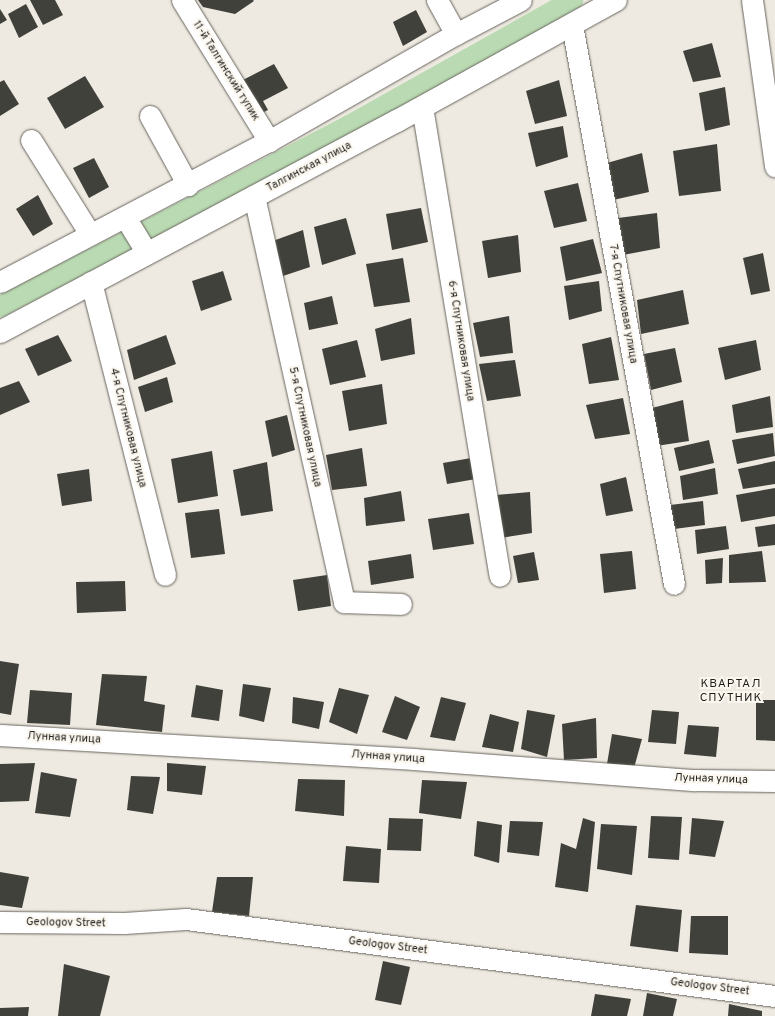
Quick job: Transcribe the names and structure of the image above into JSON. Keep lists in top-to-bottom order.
{
  "streets": {
    "street": [
      "11-й Талгинский тупик",
      "Талгинская улица",
      "7-я Спутниковая улица",
      "6-я Спутниковая улица",
      "5-я Спутниковая улица",
      "4-я Спутниковая улица",
      "Лунная улица",
      "Geologov Street"
    ]
  },
  "crossings": [
    ["Талгинская улица", "7-я Спутниковая улица"],
    ["Талгинская улица", "6-я Спутниковая улица"],
    ["Талгинская улица", "5-я Спутниковая улица"],
    ["Талгинская улица", "4-я Спутниковая улица"]
  ],
  "districts": ["КВАРТАЛ СПУТНИК"]
}
